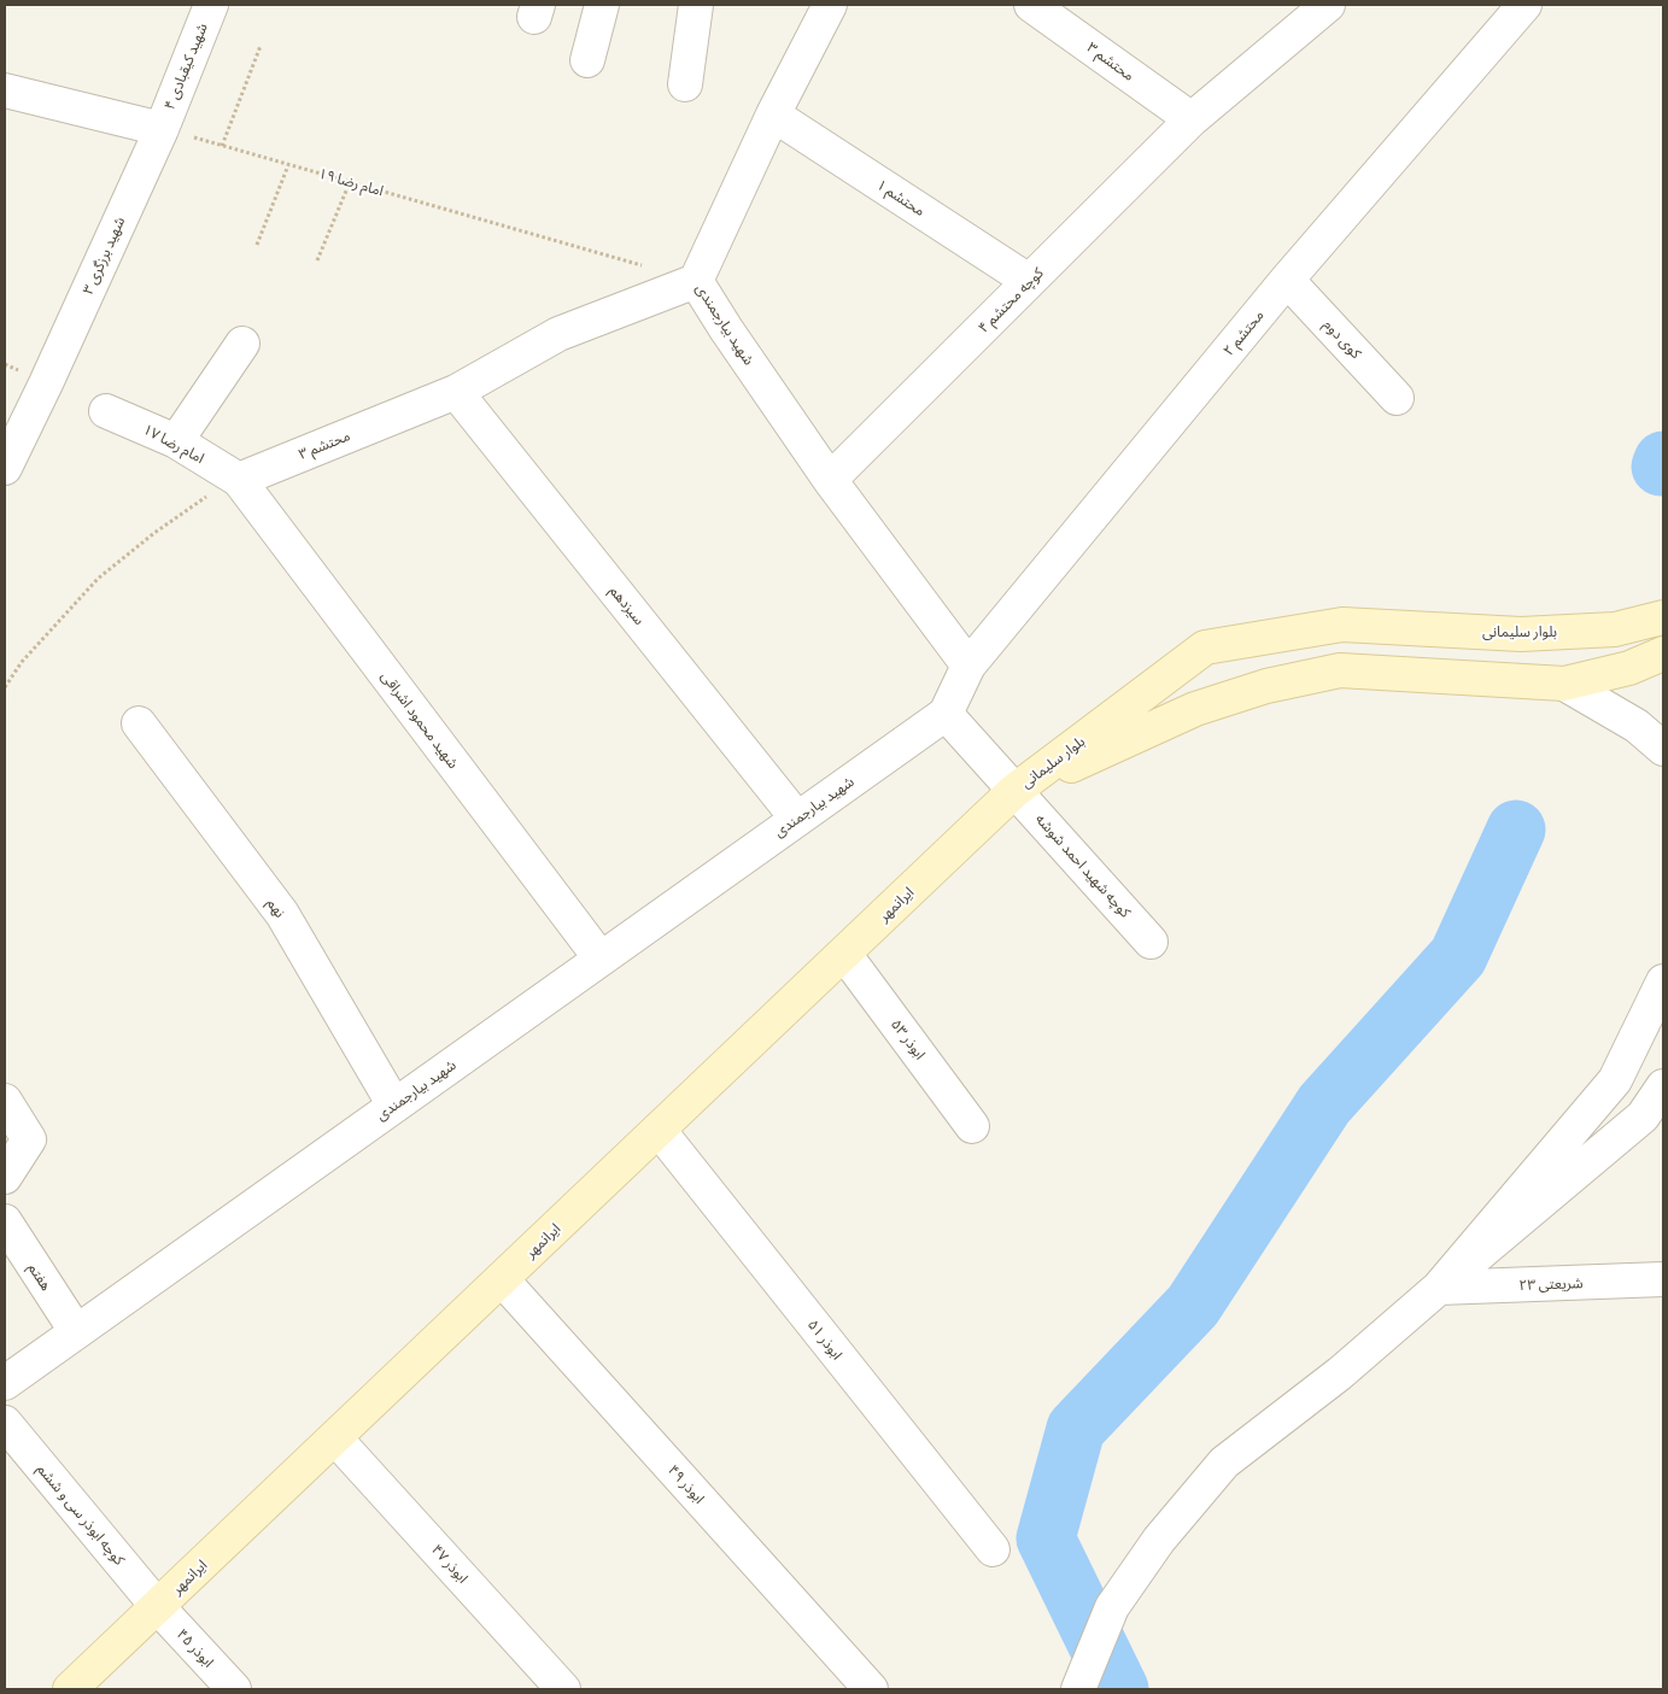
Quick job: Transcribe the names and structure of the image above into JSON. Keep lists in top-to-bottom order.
{
  "streets": {
    "main road": ["بلوار سلیمانی", "ایرانمهر"],
    "street": [
      "محتشم ۳",
      "۴ شهید کیقبادی",
      "محتشم ۱",
      "۳ شهید برزگری",
      "کوچه محتشم ۴",
      "شهید بیارجمندی",
      "۲ محتشم",
      "کوی دوم",
      "امام رضا ۱۷",
      "سیزدهم",
      "شهید محمود اشراقی",
      "کوچه شهید احمد شوشه",
      "نهم",
      "۵۳ ابوذر",
      "هفتم",
      "شریعتی ۲۳",
      "ابوذر ۵۱",
      "ابوذر ۴۹",
      "کوچه ابوذر سی و ششم",
      "ابوذر ۴۷",
      "ابوذر ۴۵"
    ],
    "path": ["امام رضا ۱۹"]
  },
  "crossings": [
    ["محتشم ۳", "امام رضا ۱۹"],
    ["محتشم ۳", "کوچه محتشم ۴"],
    ["محتشم ۳", "شهید بیارجمندی"],
    ["محتشم ۳", "امام رضا ۱۷"],
    ["محتشم ۳", "سیزدهم"],
    ["محتشم ۳", "شهید محمود اشراقی"],
    ["۴ شهید کیقبادی", "امام رضا ۱۹"],
    ["۴ شهید کیقبادی", "۳ شهید برزگری"],
    ["امام رضا ۱۹", "۳ شهید برزگری"],
    ["امام رضا ۱۹", "شهید بیارجمندی"],
    ["محتشم ۱", "کوچه محتشم ۴"],
    ["محتشم ۱", "شهید بیارجمندی"],
    ["کوچه محتشم ۴", "شهید بیارجمندی"],
    ["شهید بیارجمندی", "۲ محتشم"],
    ["شهید بیارجمندی", "سیزدهم"],
    ["شهید بیارجمندی", "شهید محمود اشراقی"],
    ["شهید بیارجمندی", "کوچه شهید احمد شوشه"],
    ["شهید بیارجمندی", "نهم"],
    ["شهید بیارجمندی", "هفتم"],
    ["۲ محتشم", "کوی دوم"],
    ["امام رضا ۱۷", "شهید محمود اشراقی"],
    ["بلوار سلیمانی", "کوچه شهید احمد شوشه"],
    ["بلوار سلیمانی", "ایرانمهر"],
    ["کوچه شهید احمد شوشه", "ایرانمهر"],
    ["ایرانمهر", "۵۳ ابوذر"],
    ["ایرانمهر", "ابوذر ۵۱"],
    ["ایرانمهر", "ابوذر ۴۹"],
    ["ایرانمهر", "کوچه ابوذر سی و ششم"],
    ["ایرانمهر", "ابوذر ۴۷"],
    ["ایرانمهر", "ابوذر ۴۵"],
    ["کوچه ابوذر سی و ششم", "ابوذر ۴۵"]
  ]
}
